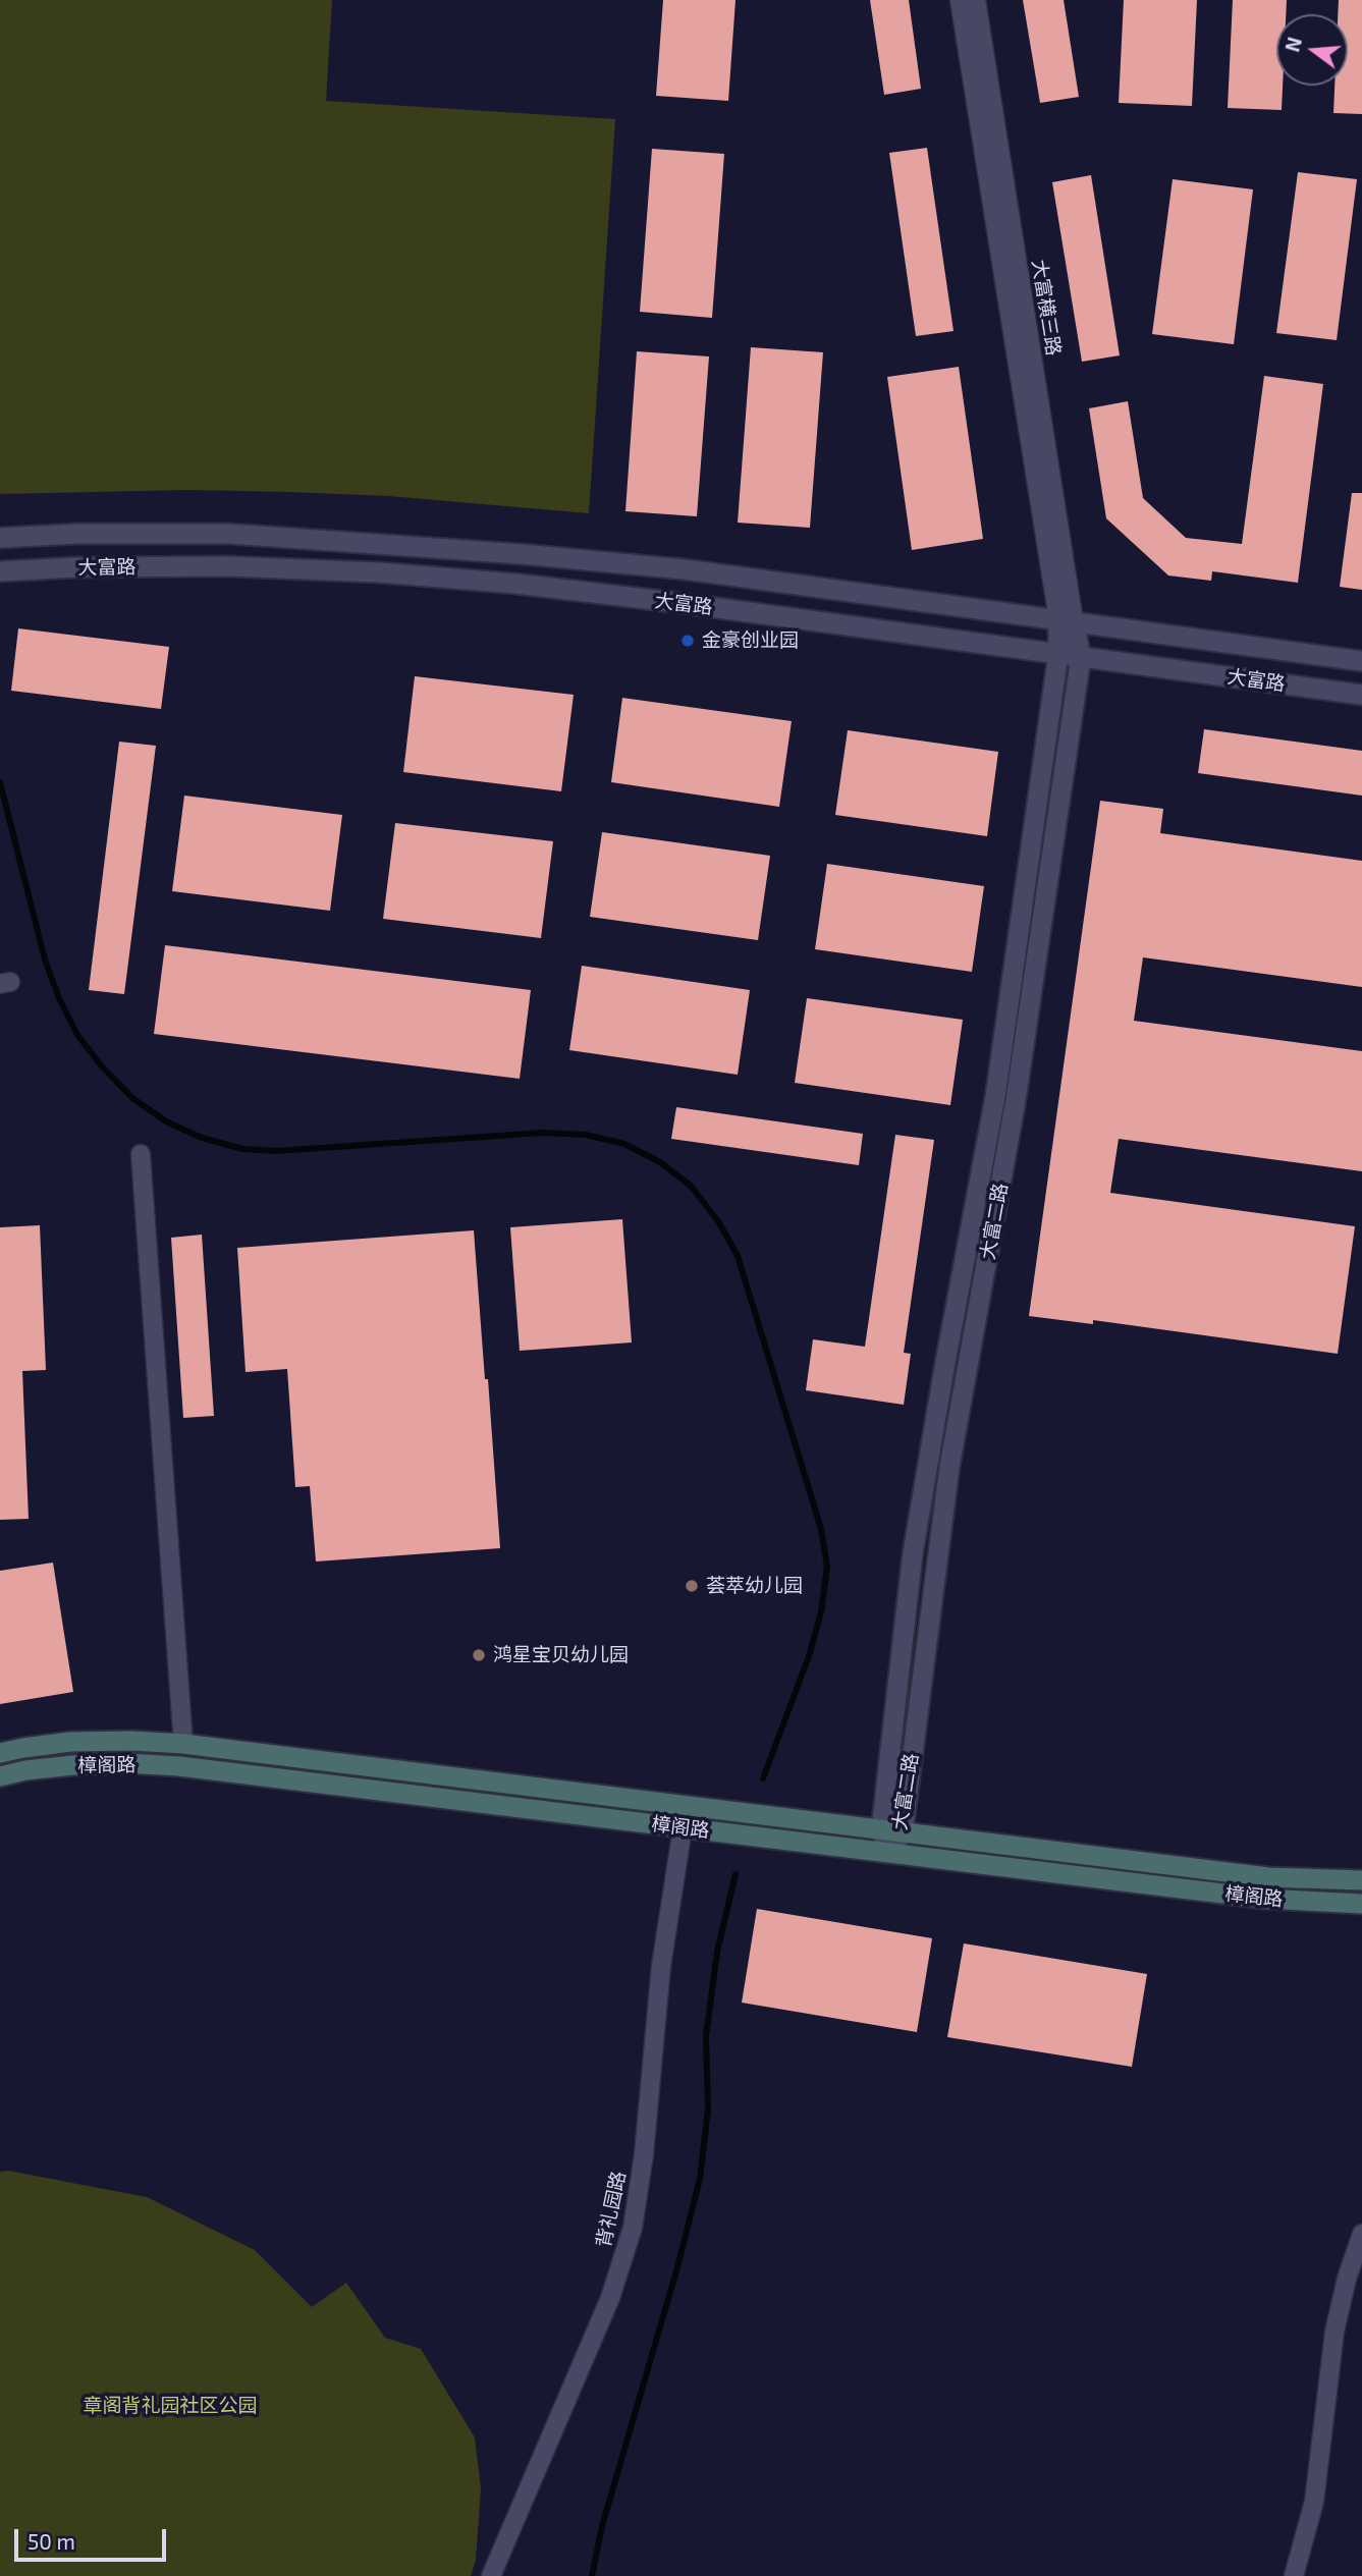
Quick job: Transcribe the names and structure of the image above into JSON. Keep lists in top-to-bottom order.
{
  "streets": {
    "main road": ["樟阁路"],
    "street": [
      "大富横三路",
      "大富路",
      "大富二路",
      "背礼园路"
    ]
  },
  "crossings": [
    ["大富横三路", "大富路"],
    ["大富横三路", "大富二路"],
    ["大富路", "大富二路"],
    ["大富二路", "樟阁路"],
    ["樟阁路", "背礼园路"]
  ],
  "parks": ["章阁背礼园社区公园"],
  "places": ["金豪创业园", "荟萃幼儿园", "鸿星宝贝幼儿园"],
  "scale_bar": "50 m",
  "north": "left"
}
